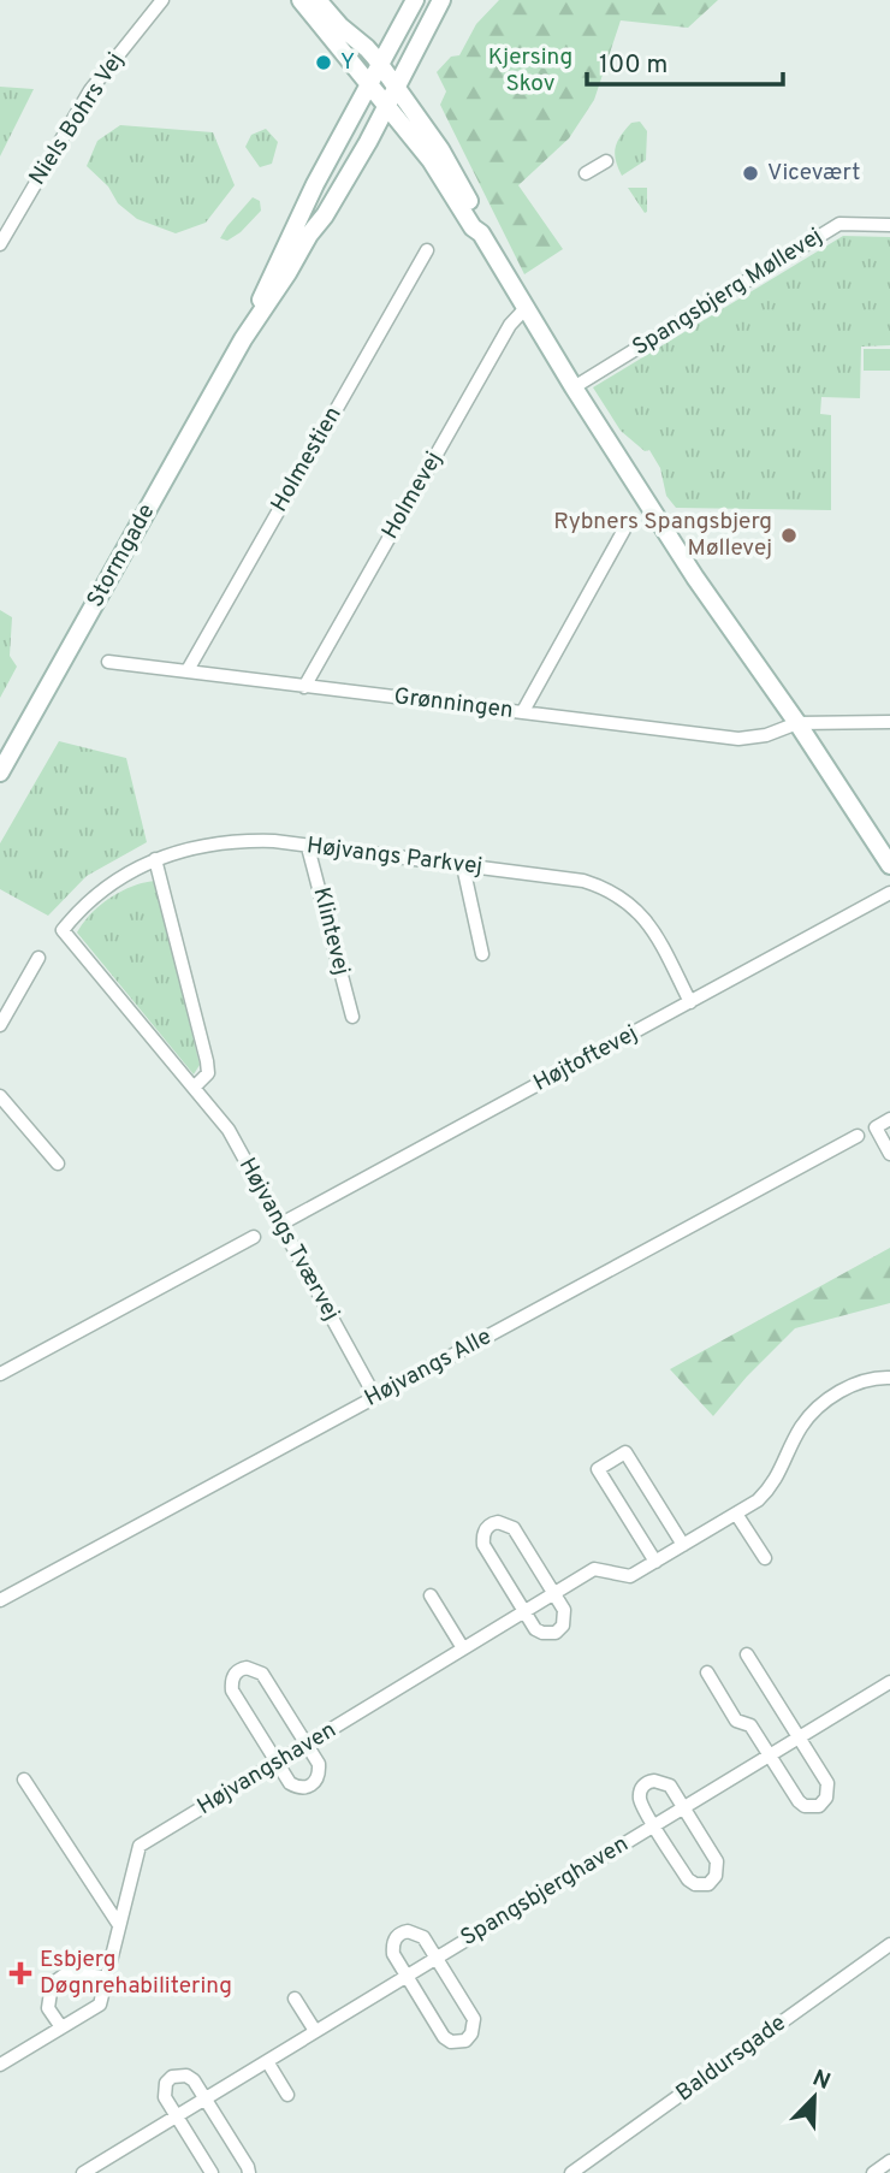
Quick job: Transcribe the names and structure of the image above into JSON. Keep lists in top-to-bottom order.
{
  "streets": {
    "street": [
      "Niels Bohrs Vej",
      "Spangsbjerg Møllevej",
      "Holmestien",
      "Holmevej",
      "Stormgade",
      "Grønningen",
      "Højvangs Parkvej",
      "Klintevej",
      "Højtoftevej",
      "Højvangs Tværvej",
      "Højvangs Alle",
      "Højvangshaven",
      "Spangsbjerghaven",
      "Baldursgade"
    ]
  },
  "crossings": [
    ["Holmestien", "Grønningen"],
    ["Holmevej", "Grønningen"],
    ["Højvangs Parkvej", "Klintevej"],
    ["Højvangs Parkvej", "Højtoftevej"],
    ["Højvangs Parkvej", "Højvangs Tværvej"],
    ["Højtoftevej", "Højvangs Tværvej"],
    ["Højvangs Tværvej", "Højvangs Alle"]
  ],
  "parks": ["Kjersing Skov"],
  "places": {
    "other": ["Y", "Vicevært", "Rybners Spangsbjerg Møllevej"],
    "health": ["Esbjerg Døgnrehabilitering"]
  },
  "scale_bar": "100 m",
  "north": "top right"
}
